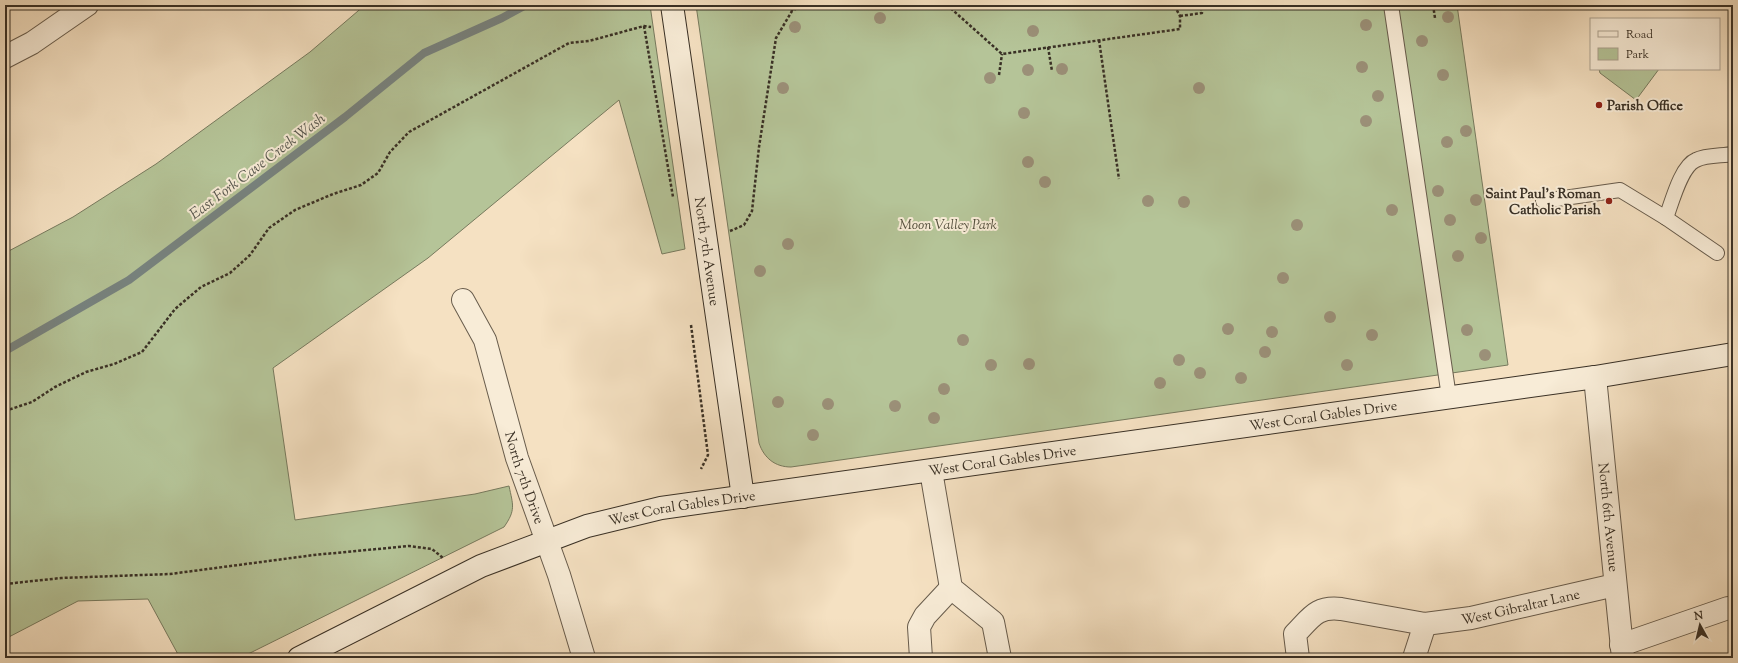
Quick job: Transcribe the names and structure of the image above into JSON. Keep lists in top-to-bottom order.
{
  "streets": {
    "street": [
      "North 7th Avenue",
      "West Coral Gables Drive",
      "North 7th Drive",
      "North 6th Avenue",
      "West Gibraltar Lane"
    ]
  },
  "crossings": [
    ["North 7th Avenue", "West Coral Gables Drive"],
    ["West Coral Gables Drive", "North 7th Drive"],
    ["West Coral Gables Drive", "North 6th Avenue"],
    ["North 6th Avenue", "West Gibraltar Lane"]
  ],
  "water": ["East Fork Cave Creek Wash"],
  "parks": ["Moon Valley Park"],
  "places": ["Parish Office", "Saint Paul's Roman Catholic Parish"],
  "legend": ["Road", "Park"],
  "north": "top"
}
